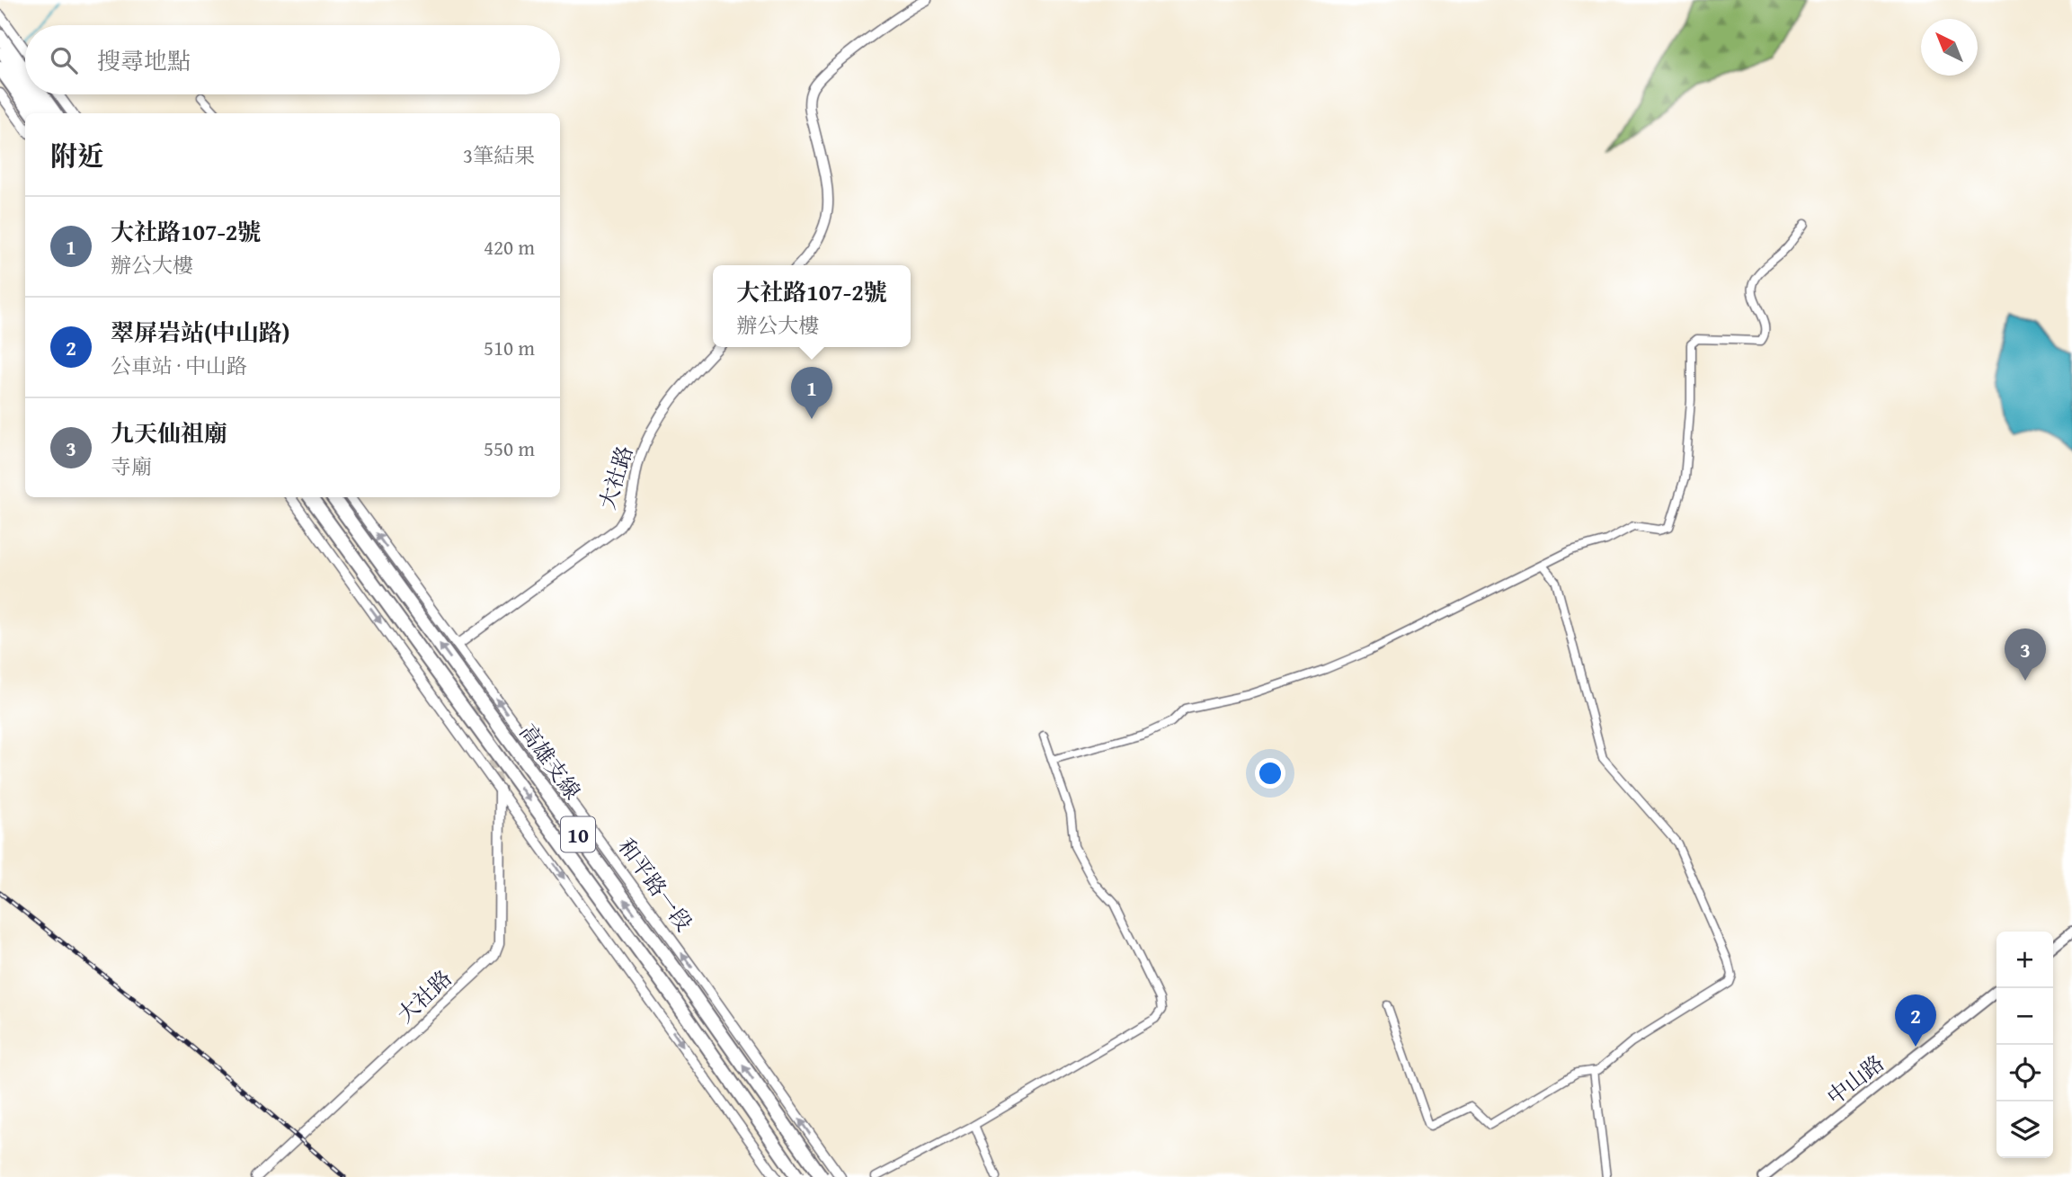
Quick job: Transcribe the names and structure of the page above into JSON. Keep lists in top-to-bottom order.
{
  "streets": {
    "highway": ["高雄支線", "10"],
    "main road": ["中山路"],
    "street": ["大社路", "和平路一段"]
  },
  "crossings": [
    ["大社路", "和平路一段"]
  ],
  "north": "top left",
  "page": {
    "search": "搜尋地點",
    "heading": ["附近", "3筆結果"],
    "list": [
      {
        "mark": "1",
        "name": "大社路107-2號",
        "note": "辦公大樓",
        "value": "420 m"
      },
      {
        "mark": "2",
        "name": "翠屏岩站(中山路)",
        "note": "公車站 · 中山路",
        "value": "510 m"
      },
      {
        "mark": "3",
        "name": "九天仙祖廟",
        "note": "寺廟",
        "value": "550 m"
      }
    ],
    "popup": ["大社路107-2號", "辦公大樓"],
    "pins": ["1", "3", "2"],
    "map_buttons": ["+", "−"]
  }
}
